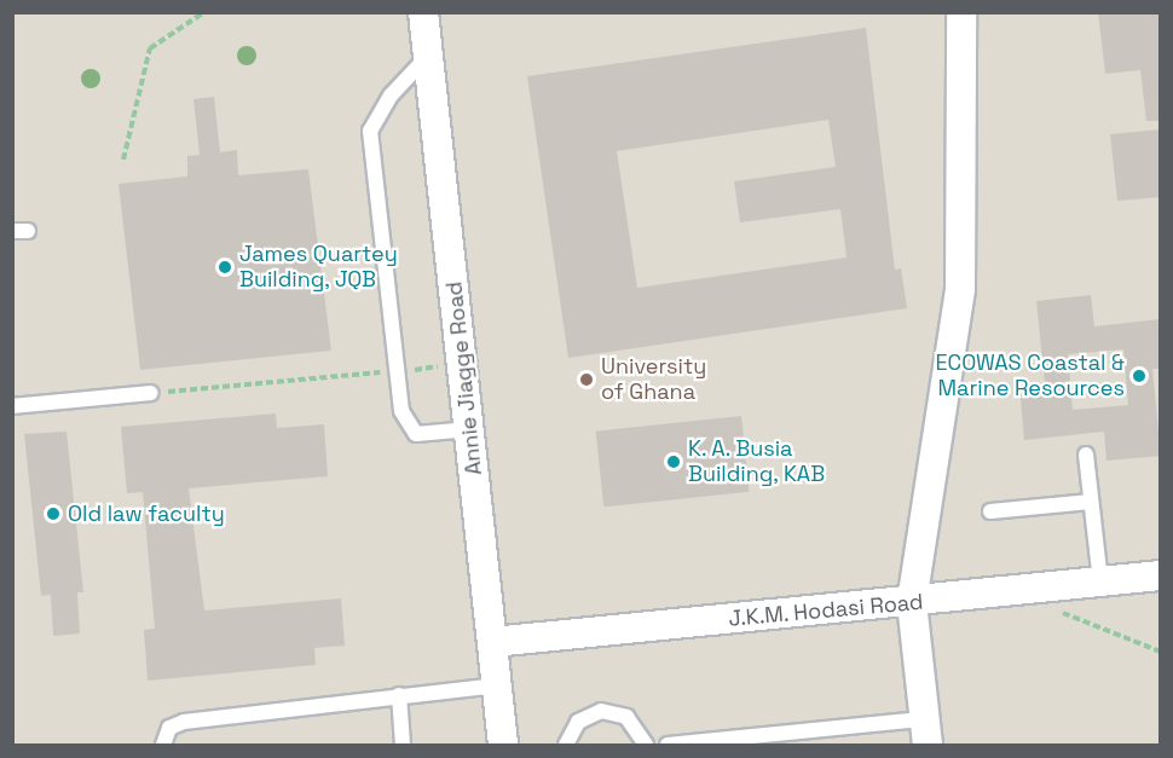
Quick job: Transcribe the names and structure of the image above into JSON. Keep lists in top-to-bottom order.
{
  "streets": {
    "street": ["Annie Jiagge Road", "J.K.M. Hodasi Road"]
  },
  "crossings": [
    ["Annie Jiagge Road", "J.K.M. Hodasi Road"]
  ],
  "places": [
    "James Quartey Building, JQB",
    "ECOWAS Coastal & Marine Resources",
    "University of Ghana",
    "K. A. Busia Building, KAB",
    "Old law faculty"
  ]
}
